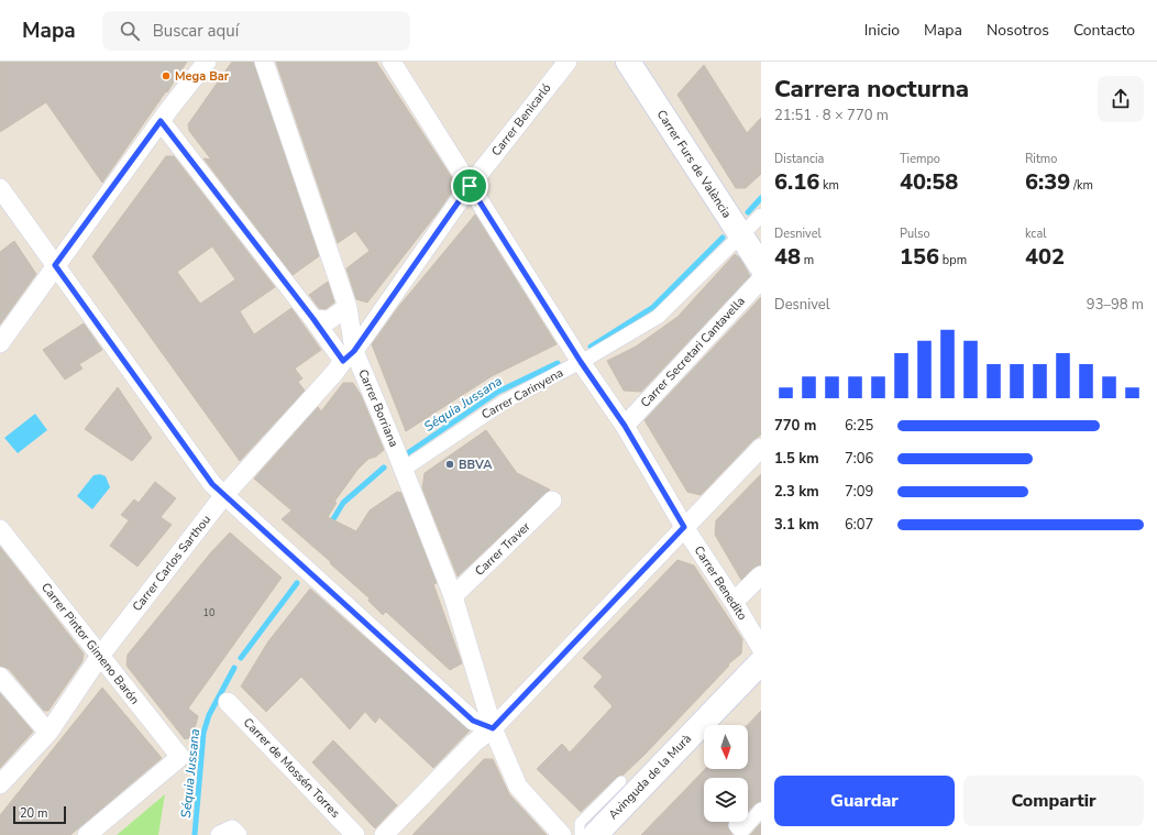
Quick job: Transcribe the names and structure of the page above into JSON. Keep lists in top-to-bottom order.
{
  "streets": {
    "street": [
      "Carrer Benicarló",
      "Carrer Furs de València",
      "Carrer Secretari Cantavella",
      "Carrer Carinyena",
      "Carrer Borriana",
      "Carrer Traver",
      "Carrer Carlos Sarthou",
      "Carrer Benedito",
      "Carrer Pintor Gimeno Barón",
      "Carrer de Mossén Torres",
      "Avinguda de la Murà"
    ]
  },
  "crossings": [
    ["Carrer Benicarló", "Carrer Borriana"],
    ["Carrer Benicarló", "Carrer Carlos Sarthou"],
    ["Carrer Benicarló", "Carrer Benedito"],
    ["Carrer Furs de València", "Carrer Carinyena"],
    ["Carrer Secretari Cantavella", "Carrer Benedito"],
    ["Carrer Carinyena", "Carrer Borriana"],
    ["Carrer Carinyena", "Carrer Benedito"],
    ["Carrer Borriana", "Carrer Traver"],
    ["Carrer Borriana", "Carrer Carlos Sarthou"],
    ["Carrer Carlos Sarthou", "Carrer Pintor Gimeno Barón"]
  ],
  "water": ["Séquia Jussana"],
  "places": ["Mega Bar", "BBVA"],
  "house_numbers": ["10"],
  "scale_bar": "20 m",
  "north": "bottom",
  "page": {
    "header": "Mapa",
    "search": "Buscar aquí",
    "nav": [
      "Inicio",
      "Mapa",
      "Nosotros",
      "Contacto"
    ],
    "heading": ["Carrera nocturna", "21:51 · 8 × 770 m"],
    "stats": [
      ["Distancia", "6.16 km"],
      ["Tiempo", "40:58"],
      ["Ritmo", "6:39 /km"],
      ["Desnivel", "48 m"],
      ["Pulso", "156 bpm"],
      ["kcal", "402"]
    ],
    "chart": ["Desnivel", "93–98 m"],
    "list": [
      {
        "name": "770 m",
        "note": "6:25"
      },
      {
        "name": "1.5 km",
        "note": "7:06"
      },
      {
        "name": "2.3 km",
        "note": "7:09"
      },
      {
        "name": "3.1 km",
        "note": "6:07"
      }
    ],
    "buttons": ["Guardar", "Compartir"],
    "scale": "20 m"
  }
}
